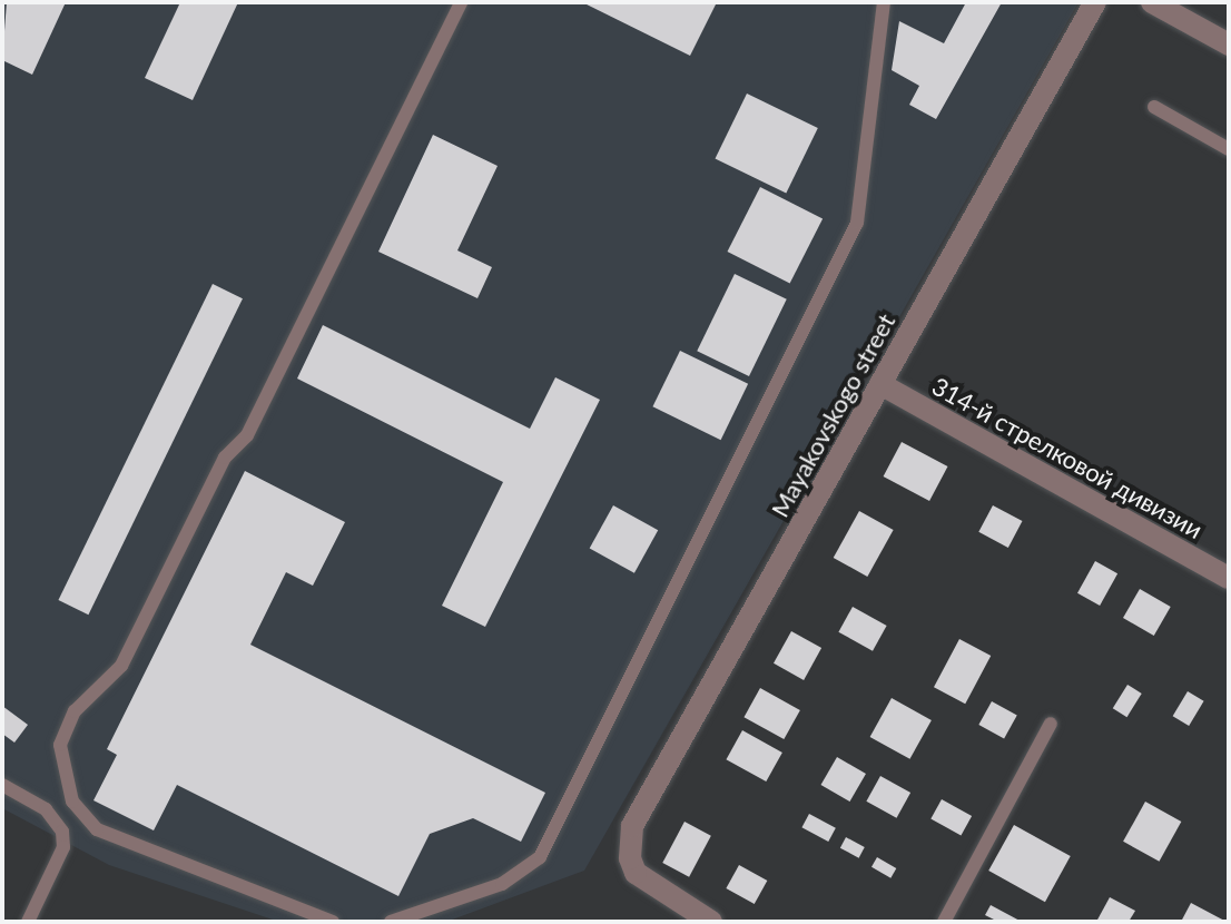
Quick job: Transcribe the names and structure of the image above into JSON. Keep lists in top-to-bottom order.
{
  "streets": {
    "street": ["Mayakovskogo street", "314-й стрелковой дивизии"]
  },
  "crossings": [
    ["Mayakovskogo street", "314-й стрелковой дивизии"]
  ]
}
